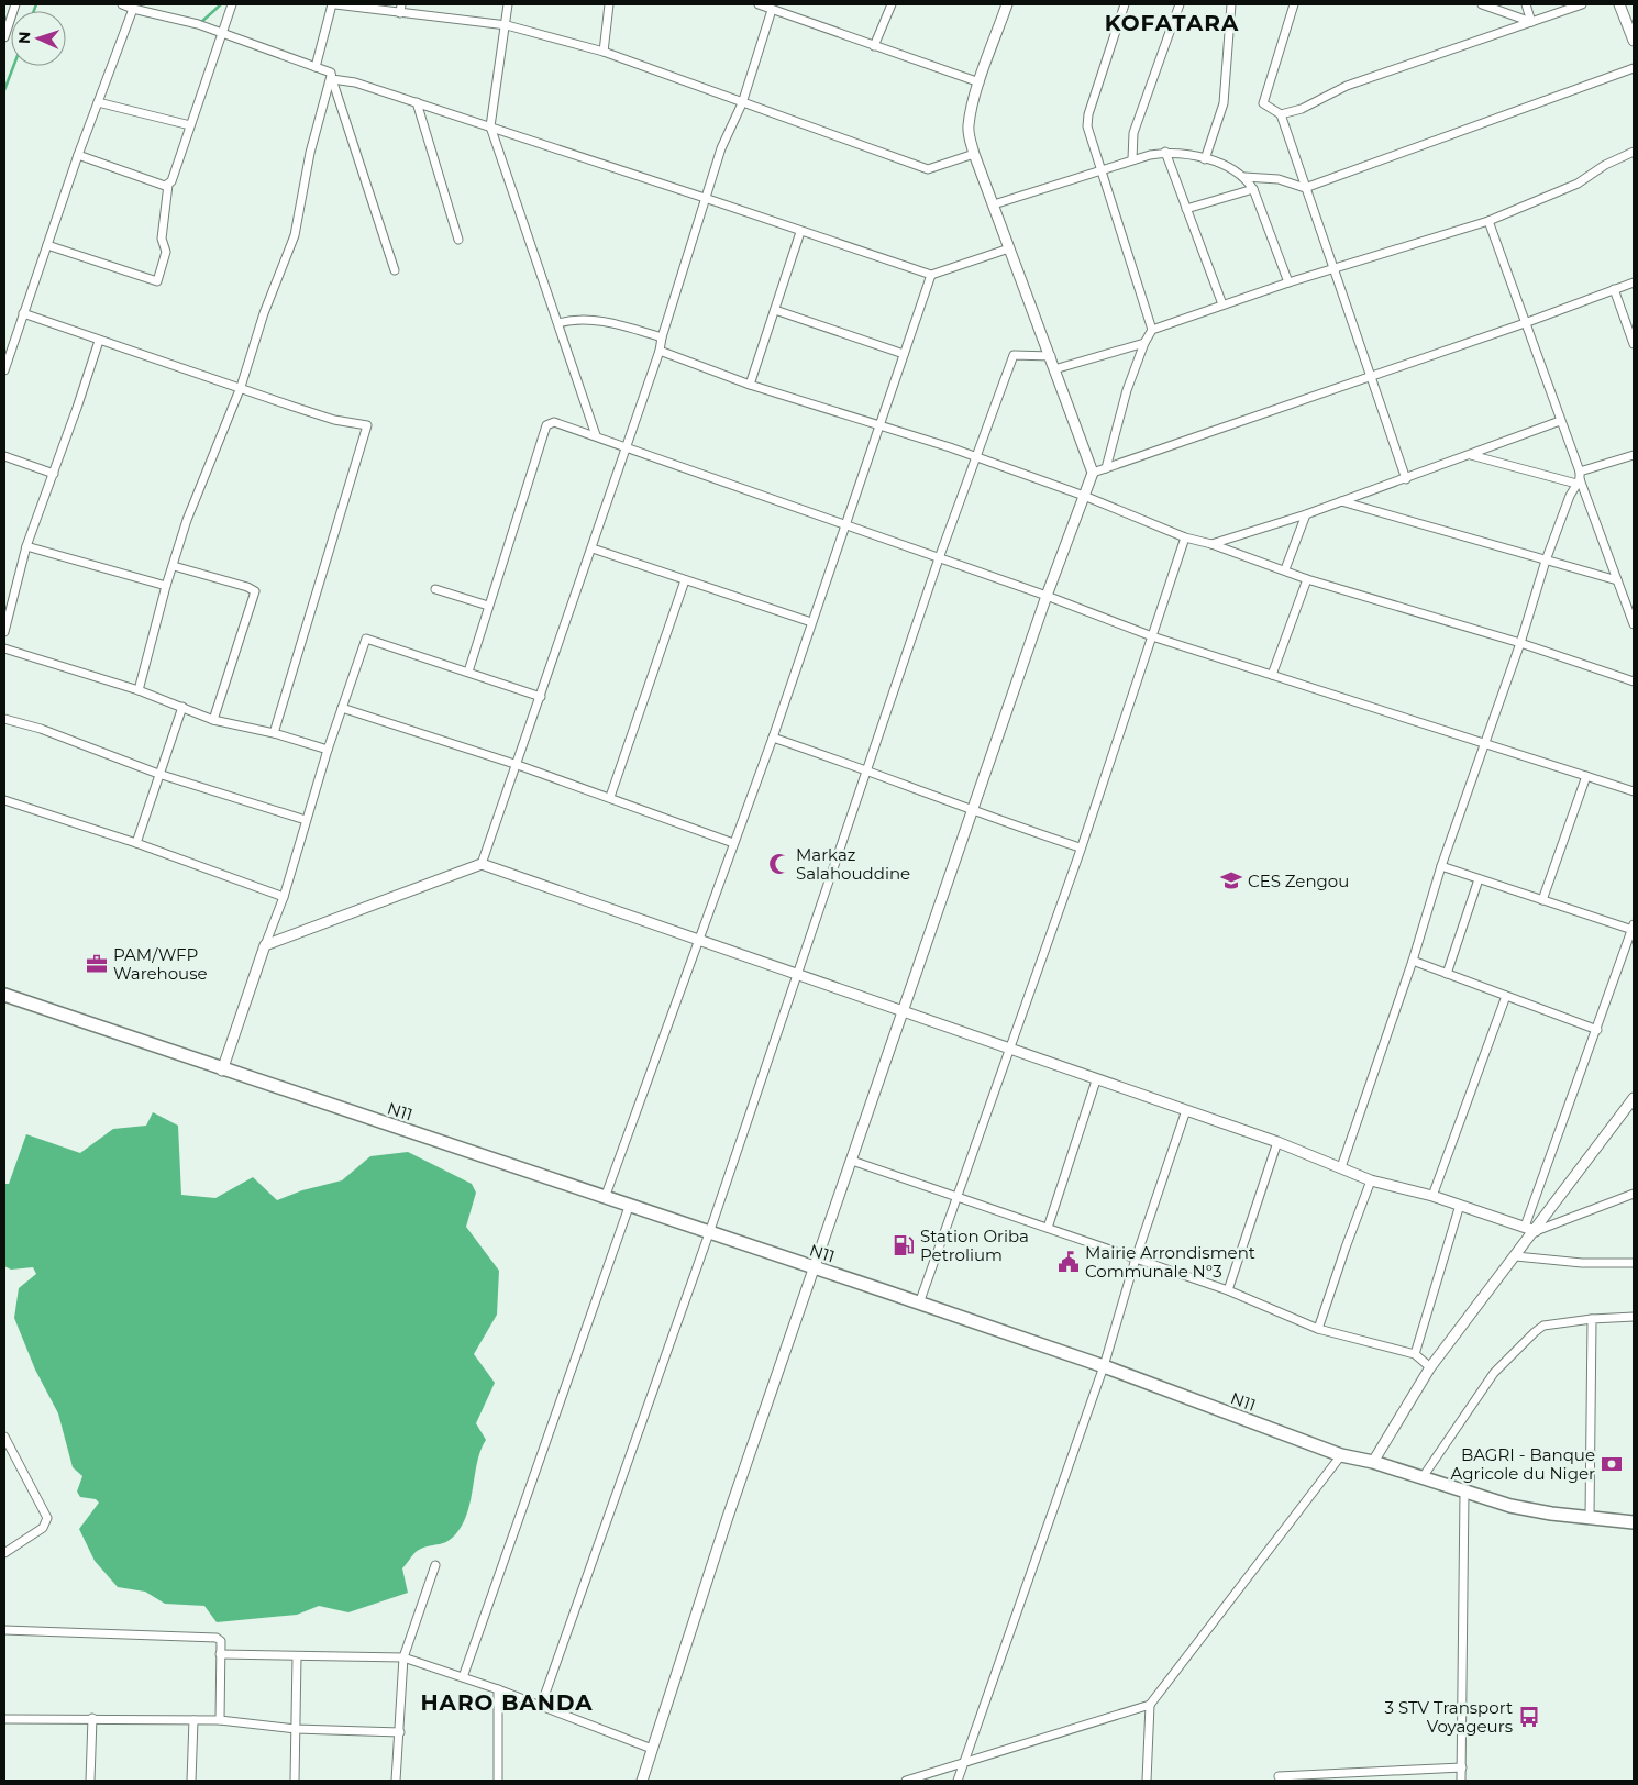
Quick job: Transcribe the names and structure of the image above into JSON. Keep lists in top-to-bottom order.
{
  "streets": {
    "main road": ["N11"]
  },
  "districts": ["KOFATARA", "HARO BANDA"],
  "places": {
    "mosque": ["Markaz Salahouddine"],
    "school or university": ["CES Zengou"],
    "office": ["PAM/WFP Warehouse"],
    "fuel station": ["Station Oriba Petrolium"],
    "public building": ["Mairie Arrondisment Communale N°3"],
    "bank": ["BAGRI - Banque Agricole du Niger"],
    "bus stop": ["3 STV Transport Voyageurs"]
  },
  "north": "left"
}
